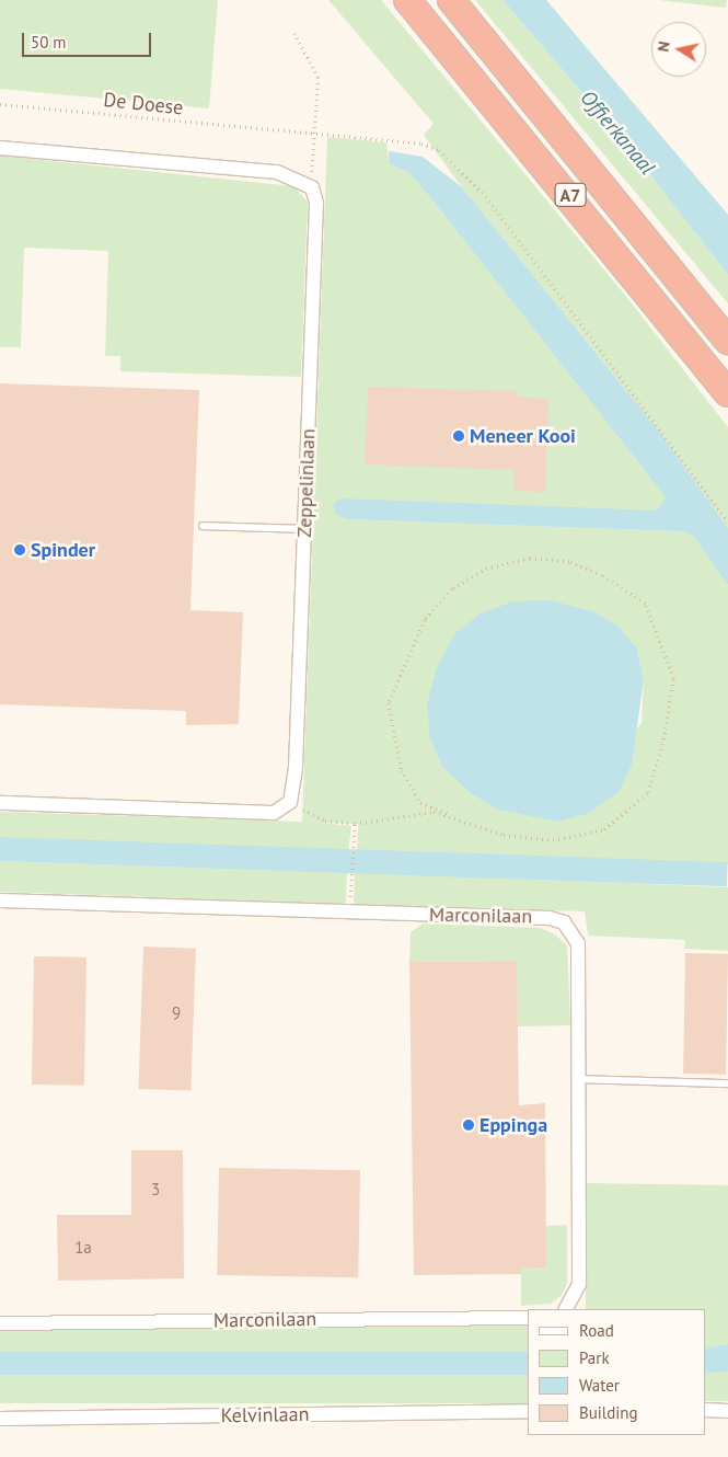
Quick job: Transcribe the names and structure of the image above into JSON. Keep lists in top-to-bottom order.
{
  "streets": {
    "highway": ["A7"],
    "street": ["Zeppelinlaan", "Marconilaan", "Kelvinlaan"],
    "path": ["De Doese"]
  },
  "water": ["Offierkanaal"],
  "places": ["Meneer Kooi", "Spinder", "Eppinga"],
  "house_numbers": ["9", "3", "1a"],
  "legend": [
    "Road",
    "Park",
    "Water",
    "Building"
  ],
  "scale_bar": "50 m",
  "north": "left"
}
